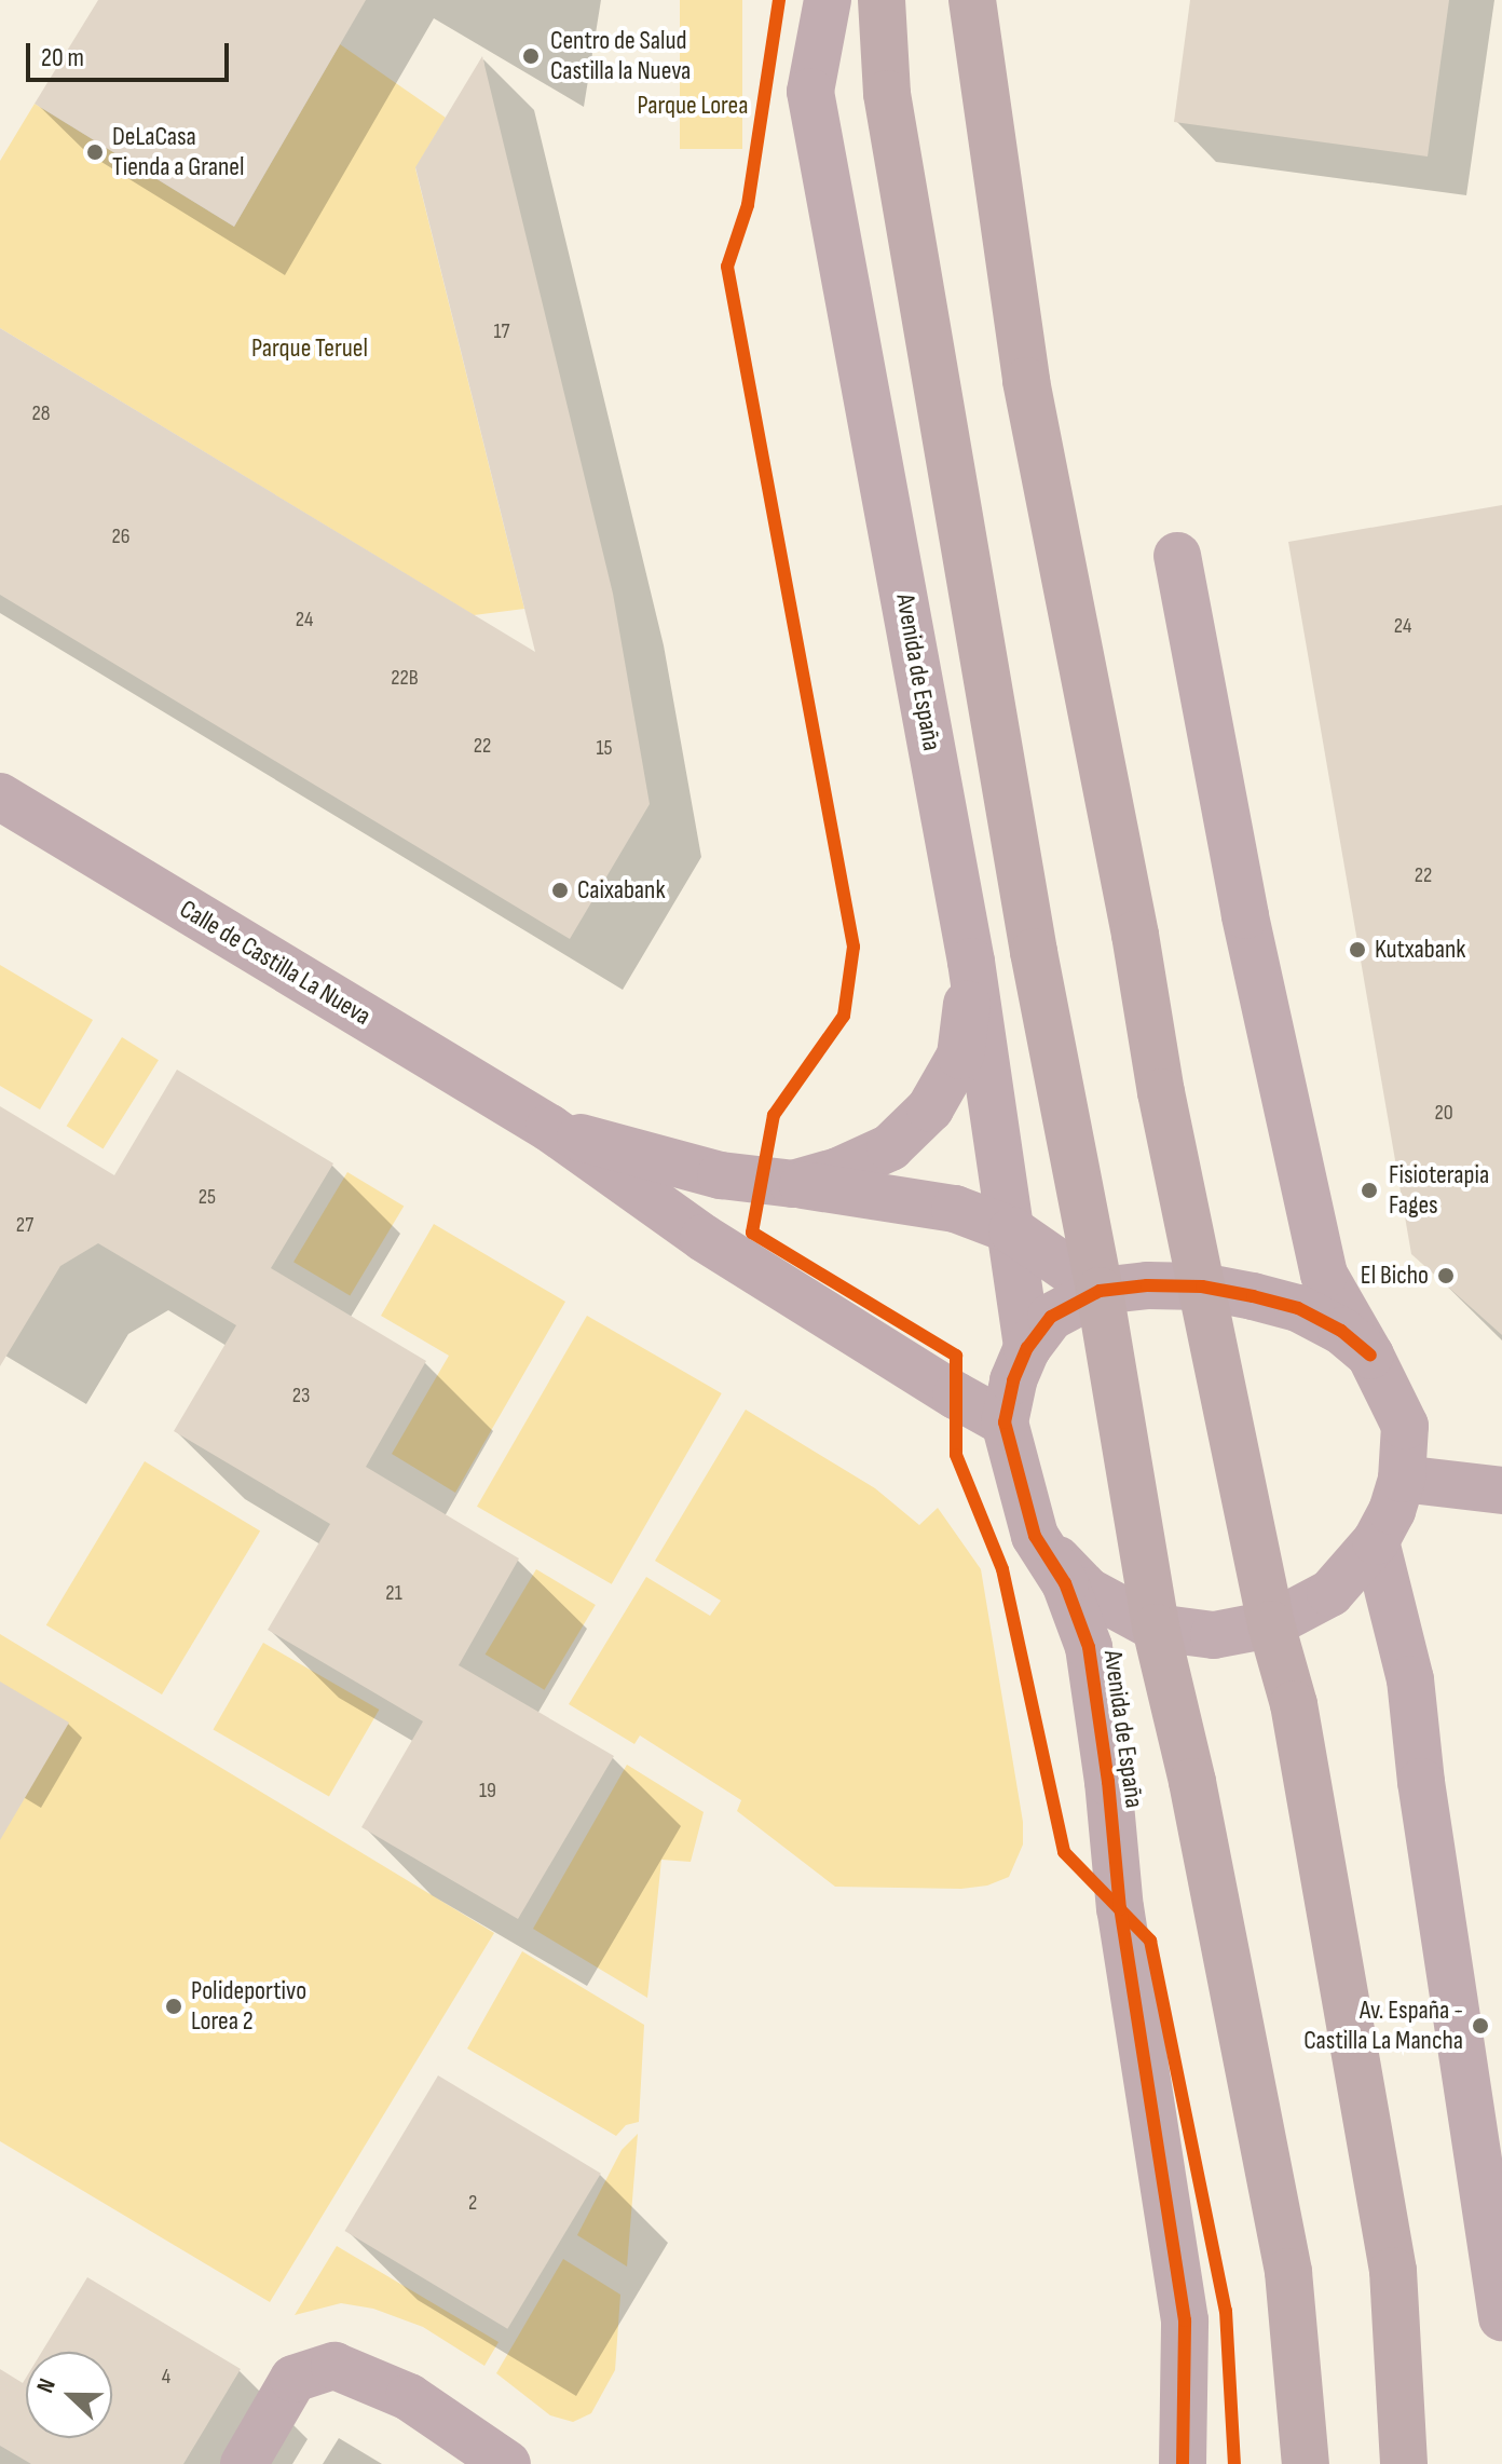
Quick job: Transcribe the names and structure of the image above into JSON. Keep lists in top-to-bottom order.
{
  "streets": {
    "main road": ["Avenida de España"],
    "street": ["Calle de Castilla La Nueva"]
  },
  "crossings": [
    ["Avenida de España", "Calle de Castilla La Nueva"]
  ],
  "parks": ["Parque Lorea", "Parque Teruel"],
  "places": [
    "Centro de Salud Castilla la Nueva",
    "DeLaCasa Tienda a Granel",
    "Caixabank",
    "Kutxabank",
    "Fisioterapia Fages",
    "El Bicho",
    "Polideportivo Lorea 2",
    "Av. España - Castilla La Mancha"
  ],
  "house_numbers": [
    "17",
    "28",
    "26",
    "24",
    "24",
    "22B",
    "22",
    "15",
    "22",
    "20",
    "25",
    "27",
    "23",
    "21",
    "19",
    "2",
    "4"
  ],
  "scale_bar": "20 m",
  "north": "left"
}
